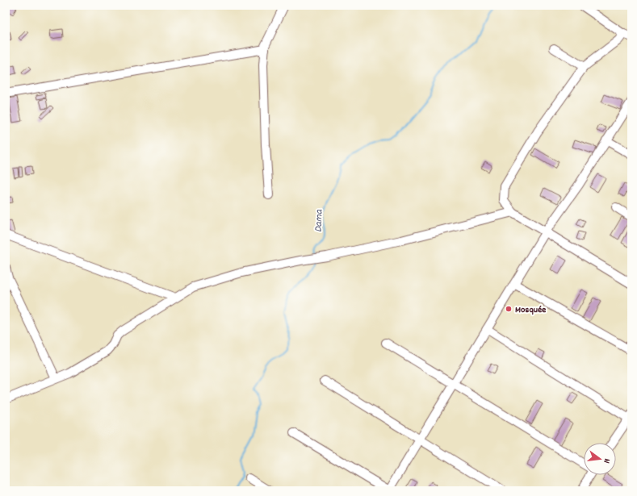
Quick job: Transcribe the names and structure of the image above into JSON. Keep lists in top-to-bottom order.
{
  "water": ["Dama"],
  "places": ["Mosquée"],
  "north": "right"
}
